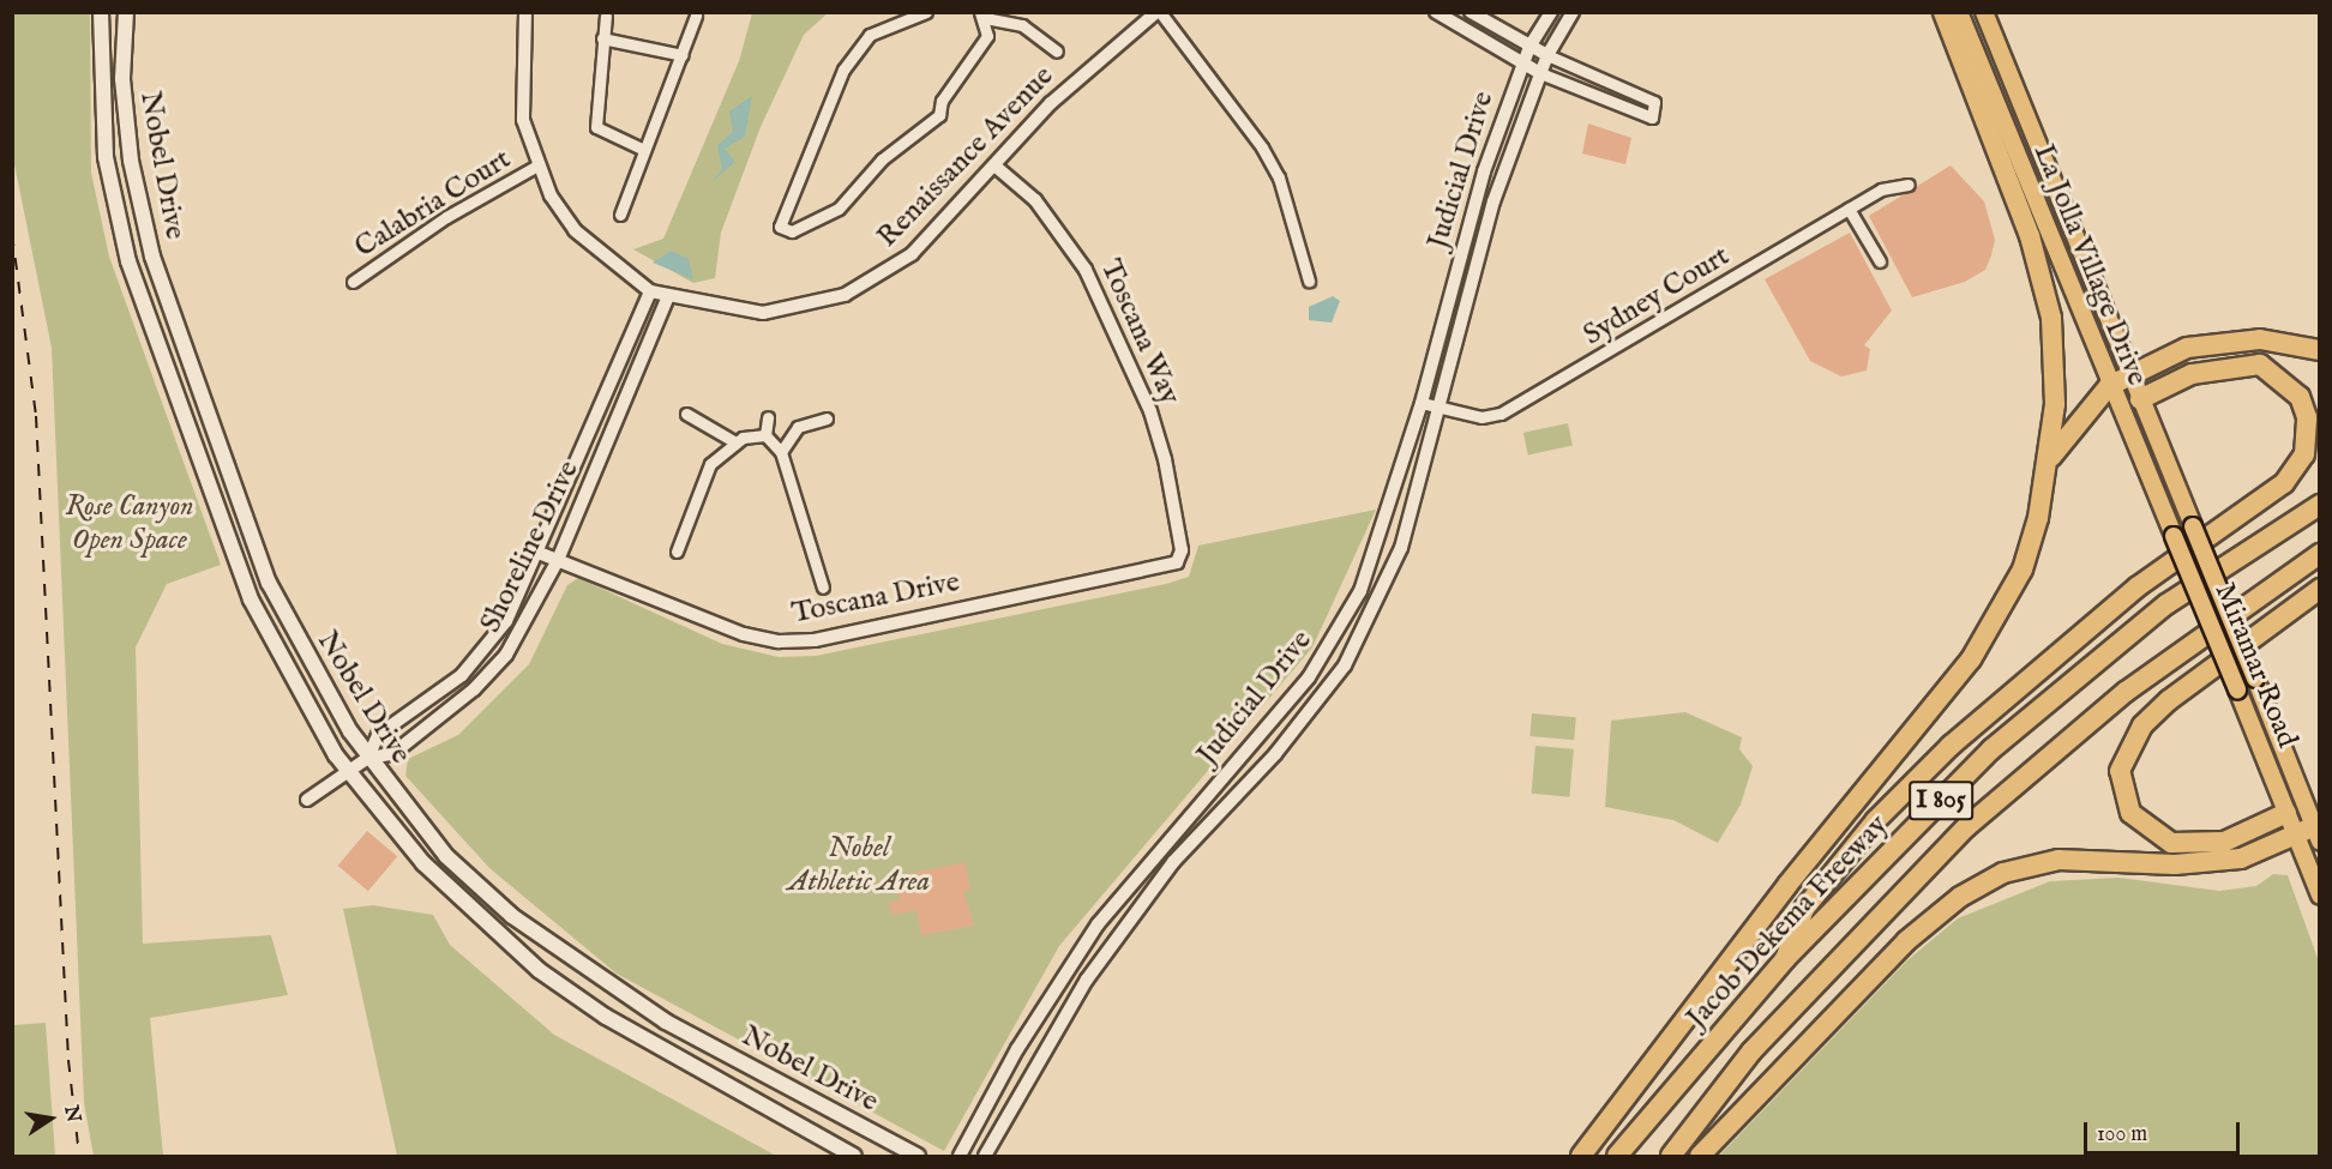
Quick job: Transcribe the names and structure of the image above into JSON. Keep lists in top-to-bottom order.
{
  "streets": {
    "highway": ["I 805", "Jacob Dekema Freeway"],
    "main road": ["Nobel Drive", "La Jolla Village Drive", "Miramar Road"],
    "street": [
      "Renaissance Avenue",
      "Judicial Drive",
      "Calabria Court",
      "Sydney Court",
      "Toscana Way",
      "Shoreline Drive",
      "Toscana Drive"
    ]
  },
  "crossings": [
    ["Renaissance Avenue", "Calabria Court"],
    ["Renaissance Avenue", "Toscana Way"],
    ["Renaissance Avenue", "Shoreline Drive"],
    ["Nobel Drive", "Shoreline Drive"],
    ["Judicial Drive", "Sydney Court"],
    ["La Jolla Village Drive", "Miramar Road"],
    ["Toscana Way", "Toscana Drive"],
    ["Shoreline Drive", "Toscana Drive"]
  ],
  "parks": ["Rose Canyon Open Space", "Nobel Athletic Area"],
  "scale_bar": "100 m",
  "north": "right"
}
